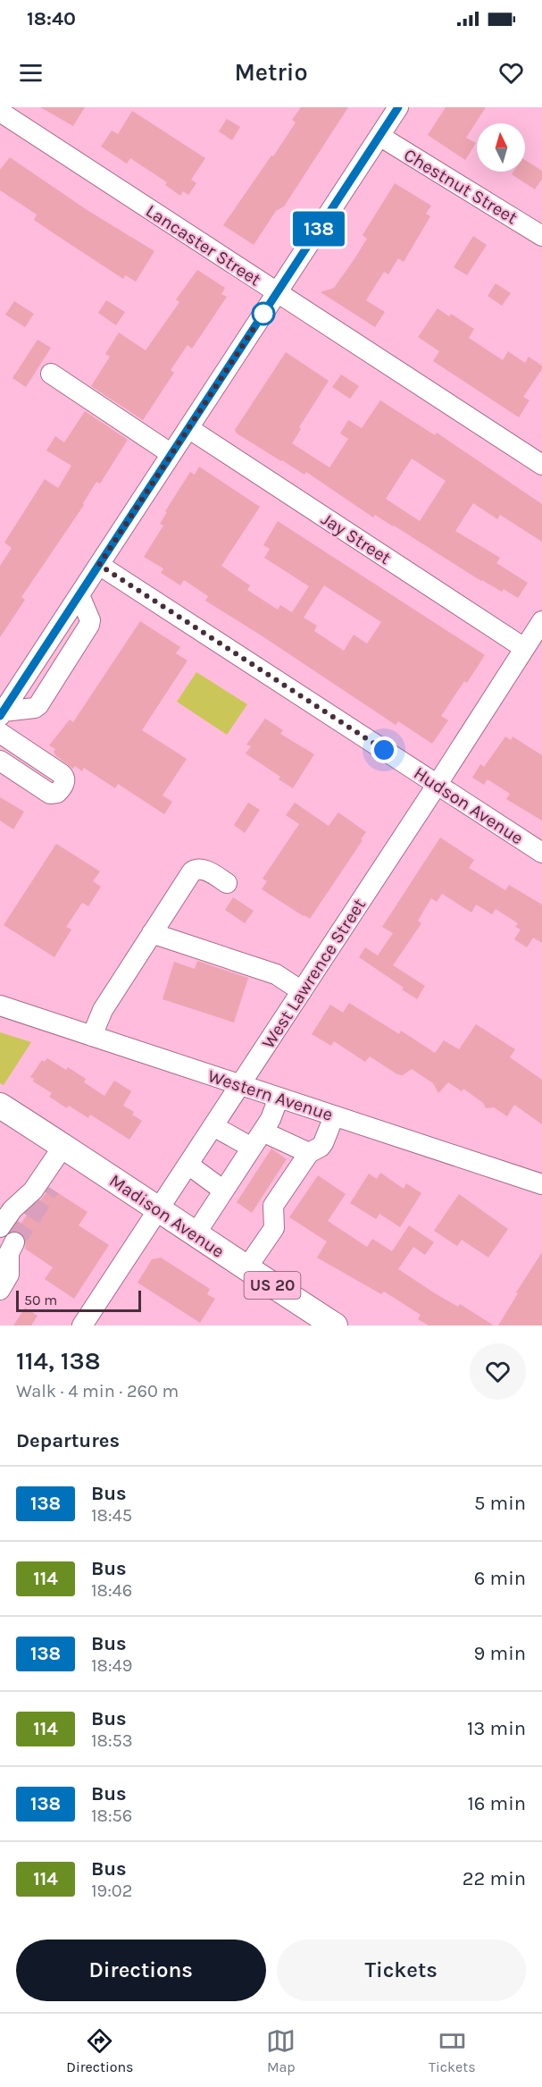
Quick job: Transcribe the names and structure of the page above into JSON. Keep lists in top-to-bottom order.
{
  "streets": {
    "main road": ["Madison Avenue", "US 20"],
    "street": [
      "Chestnut Street",
      "Lancaster Street",
      "Jay Street",
      "Hudson Avenue",
      "West Lawrence Street",
      "Western Avenue"
    ]
  },
  "crossings": [
    ["Jay Street", "West Lawrence Street"],
    ["Hudson Avenue", "West Lawrence Street"],
    ["West Lawrence Street", "Western Avenue"],
    ["West Lawrence Street", "Madison Avenue"]
  ],
  "lines": ["bus line 138"],
  "scale_bar": "50 m",
  "north": "top",
  "page": {
    "status": "18:40",
    "header": "Metrio",
    "on_map": "138",
    "scale": "50 m",
    "heading": [
      ["114, 138", "Walk · 4 min · 260 m"],
      "Departures"
    ],
    "list": [
      {
        "mark": "138",
        "name": "Bus",
        "note": "18:45",
        "value": "5 min"
      },
      {
        "mark": "114",
        "name": "Bus",
        "note": "18:46",
        "value": "6 min"
      },
      {
        "mark": "138",
        "name": "Bus",
        "note": "18:49",
        "value": "9 min"
      },
      {
        "mark": "114",
        "name": "Bus",
        "note": "18:53",
        "value": "13 min"
      },
      {
        "mark": "138",
        "name": "Bus",
        "note": "18:56",
        "value": "16 min"
      },
      {
        "mark": "114",
        "name": "Bus",
        "note": "19:02",
        "value": "22 min"
      }
    ],
    "buttons": ["Directions", "Tickets"],
    "tabs": ["Directions", "Map", "Tickets"]
  }
}
